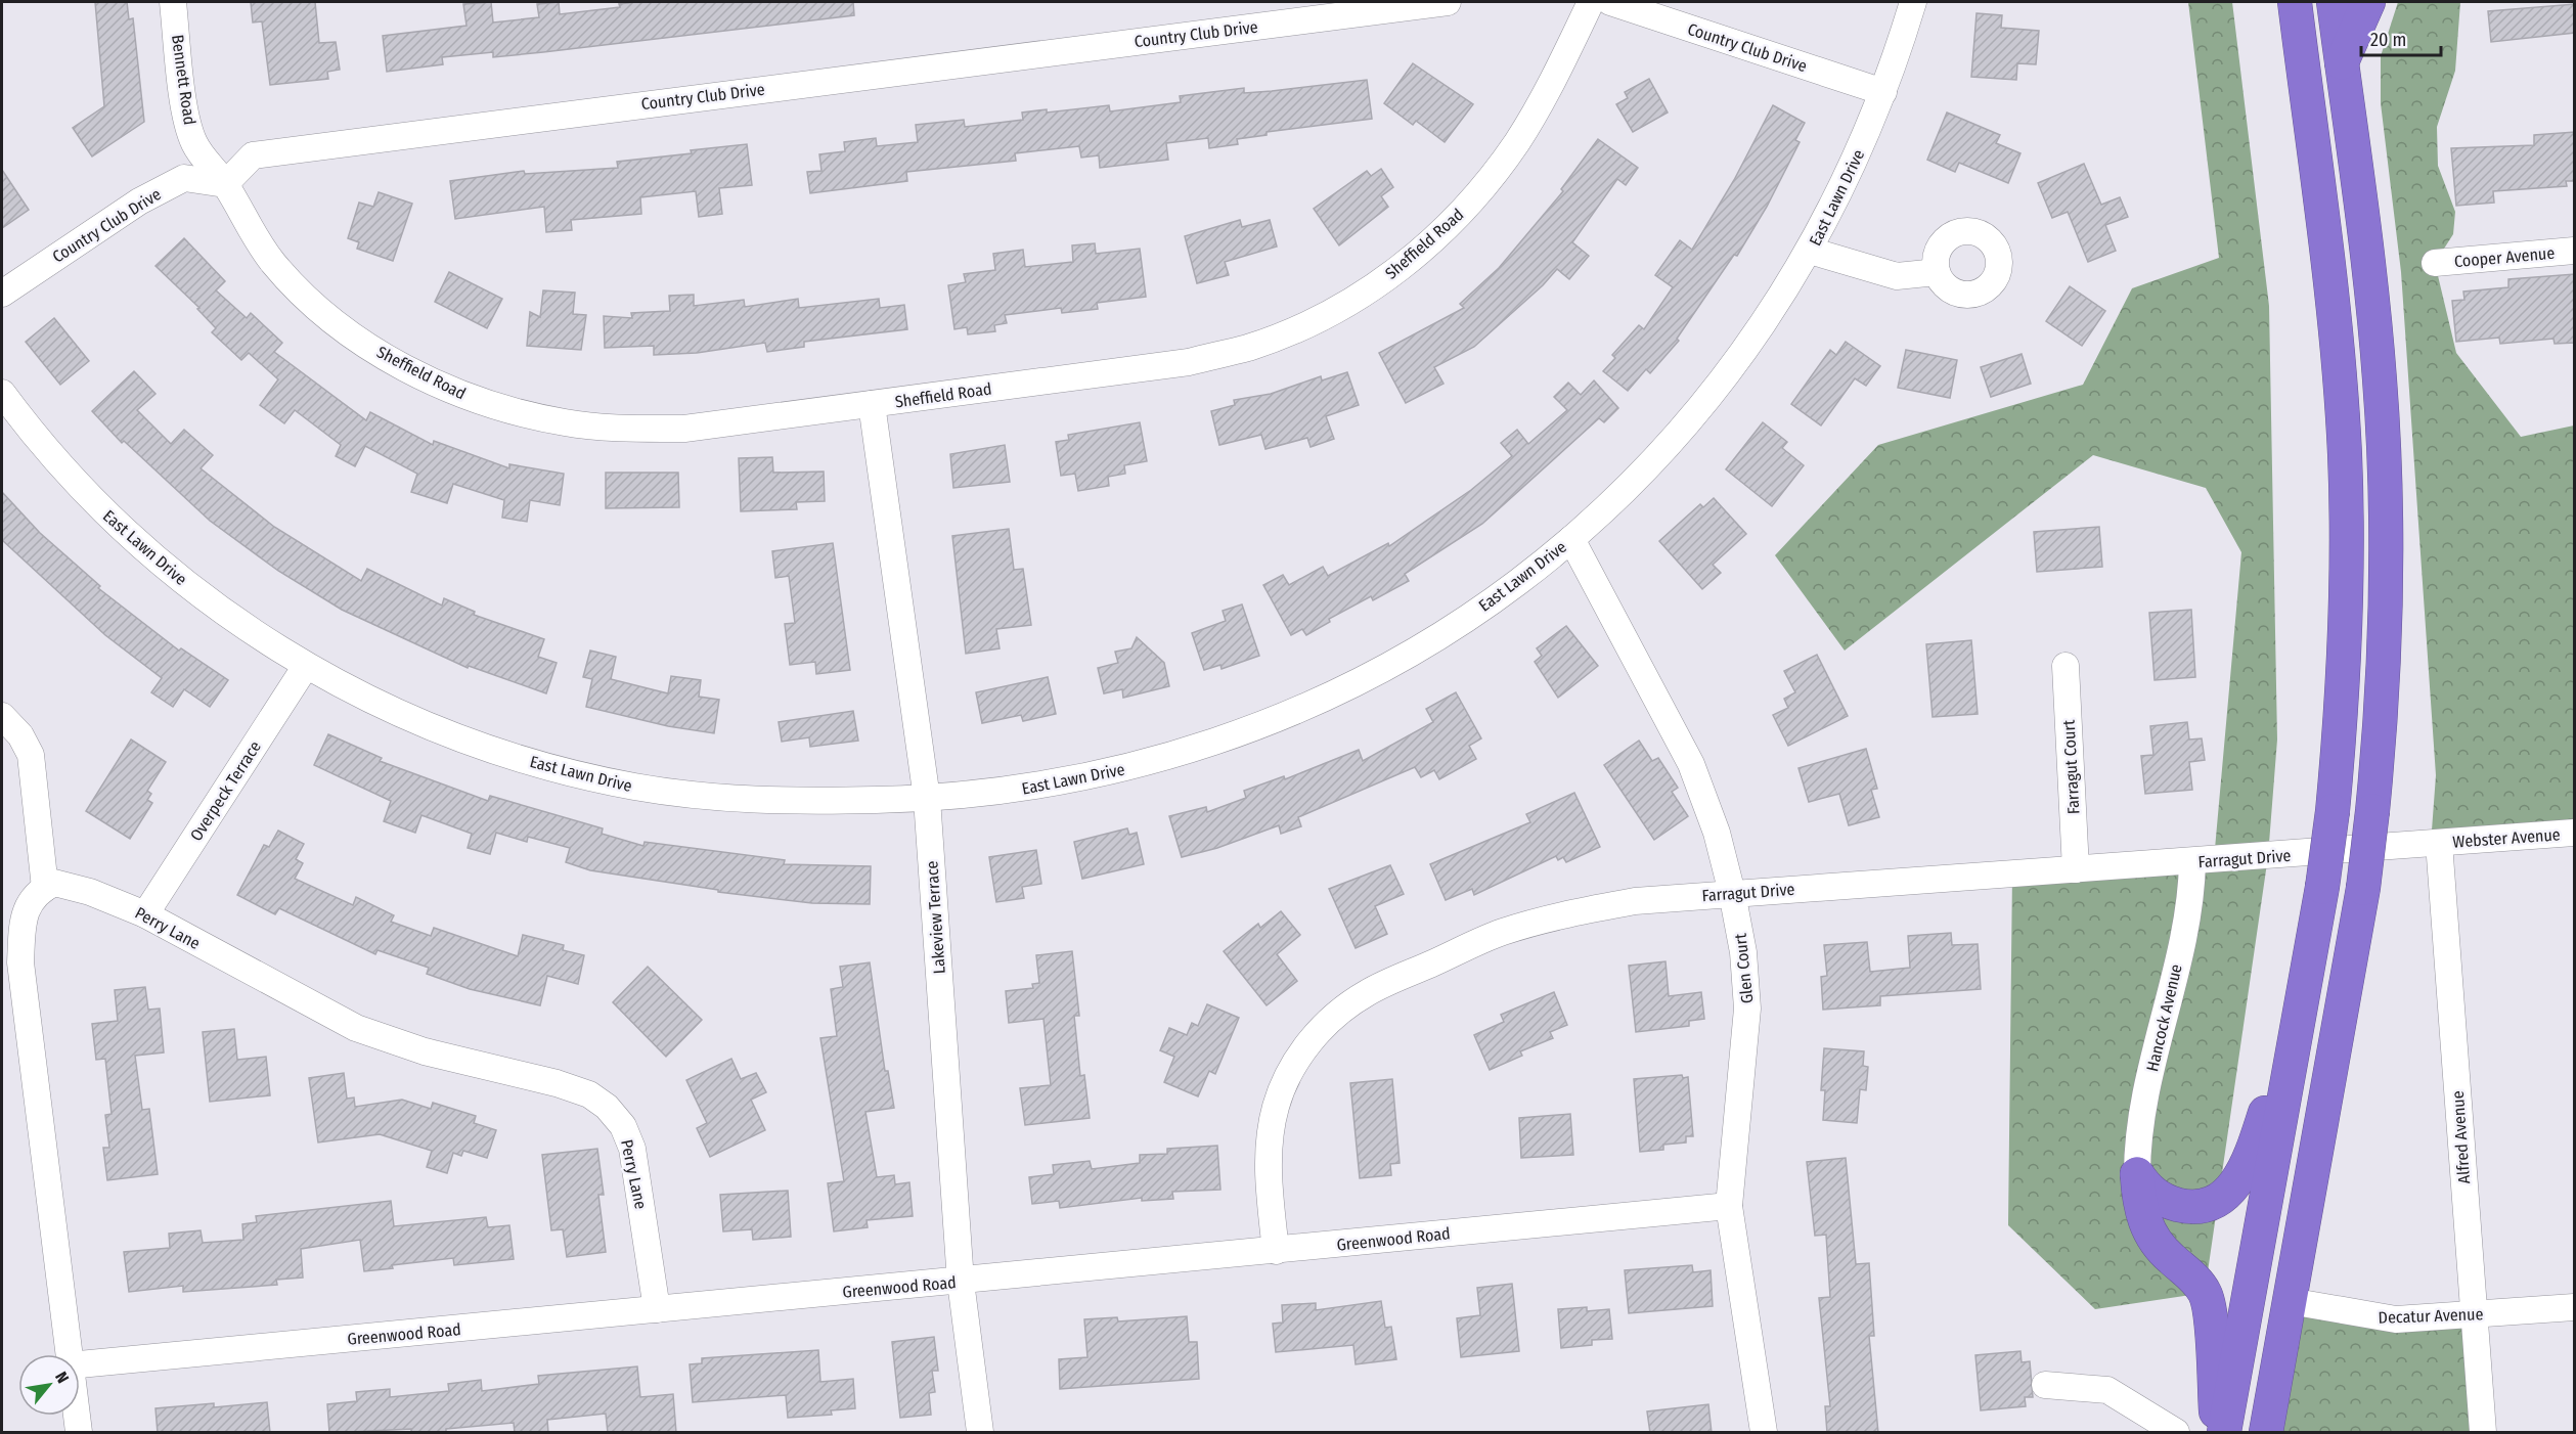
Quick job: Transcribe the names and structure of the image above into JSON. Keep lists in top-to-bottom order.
{
  "streets": {
    "street": [
      "Country Club Drive",
      "Bennett Road",
      "East Lawn Drive",
      "Sheffield Road",
      "Cooper Avenue",
      "Farragut Court",
      "Overpeck Terrace",
      "Webster Avenue",
      "Farragut Drive",
      "Lakeview Terrace",
      "Perry Lane",
      "Glen Court",
      "Hancock Avenue",
      "Alfred Avenue",
      "Greenwood Road",
      "Decatur Avenue"
    ]
  },
  "crossings": [
    ["Country Club Drive", "Bennett Road"],
    ["Country Club Drive", "East Lawn Drive"],
    ["Country Club Drive", "Sheffield Road"],
    ["Bennett Road", "Sheffield Road"],
    ["East Lawn Drive", "Overpeck Terrace"],
    ["East Lawn Drive", "Lakeview Terrace"],
    ["East Lawn Drive", "Glen Court"],
    ["Sheffield Road", "Lakeview Terrace"],
    ["Farragut Court", "Farragut Drive"],
    ["Overpeck Terrace", "Perry Lane"],
    ["Webster Avenue", "Farragut Drive"],
    ["Webster Avenue", "Alfred Avenue"],
    ["Farragut Drive", "Glen Court"],
    ["Farragut Drive", "Hancock Avenue"],
    ["Farragut Drive", "Alfred Avenue"],
    ["Farragut Drive", "Greenwood Road"],
    ["Lakeview Terrace", "Greenwood Road"],
    ["Perry Lane", "Greenwood Road"],
    ["Glen Court", "Greenwood Road"],
    ["Alfred Avenue", "Decatur Avenue"]
  ],
  "scale_bar": "20 m",
  "north": "top right"
}
